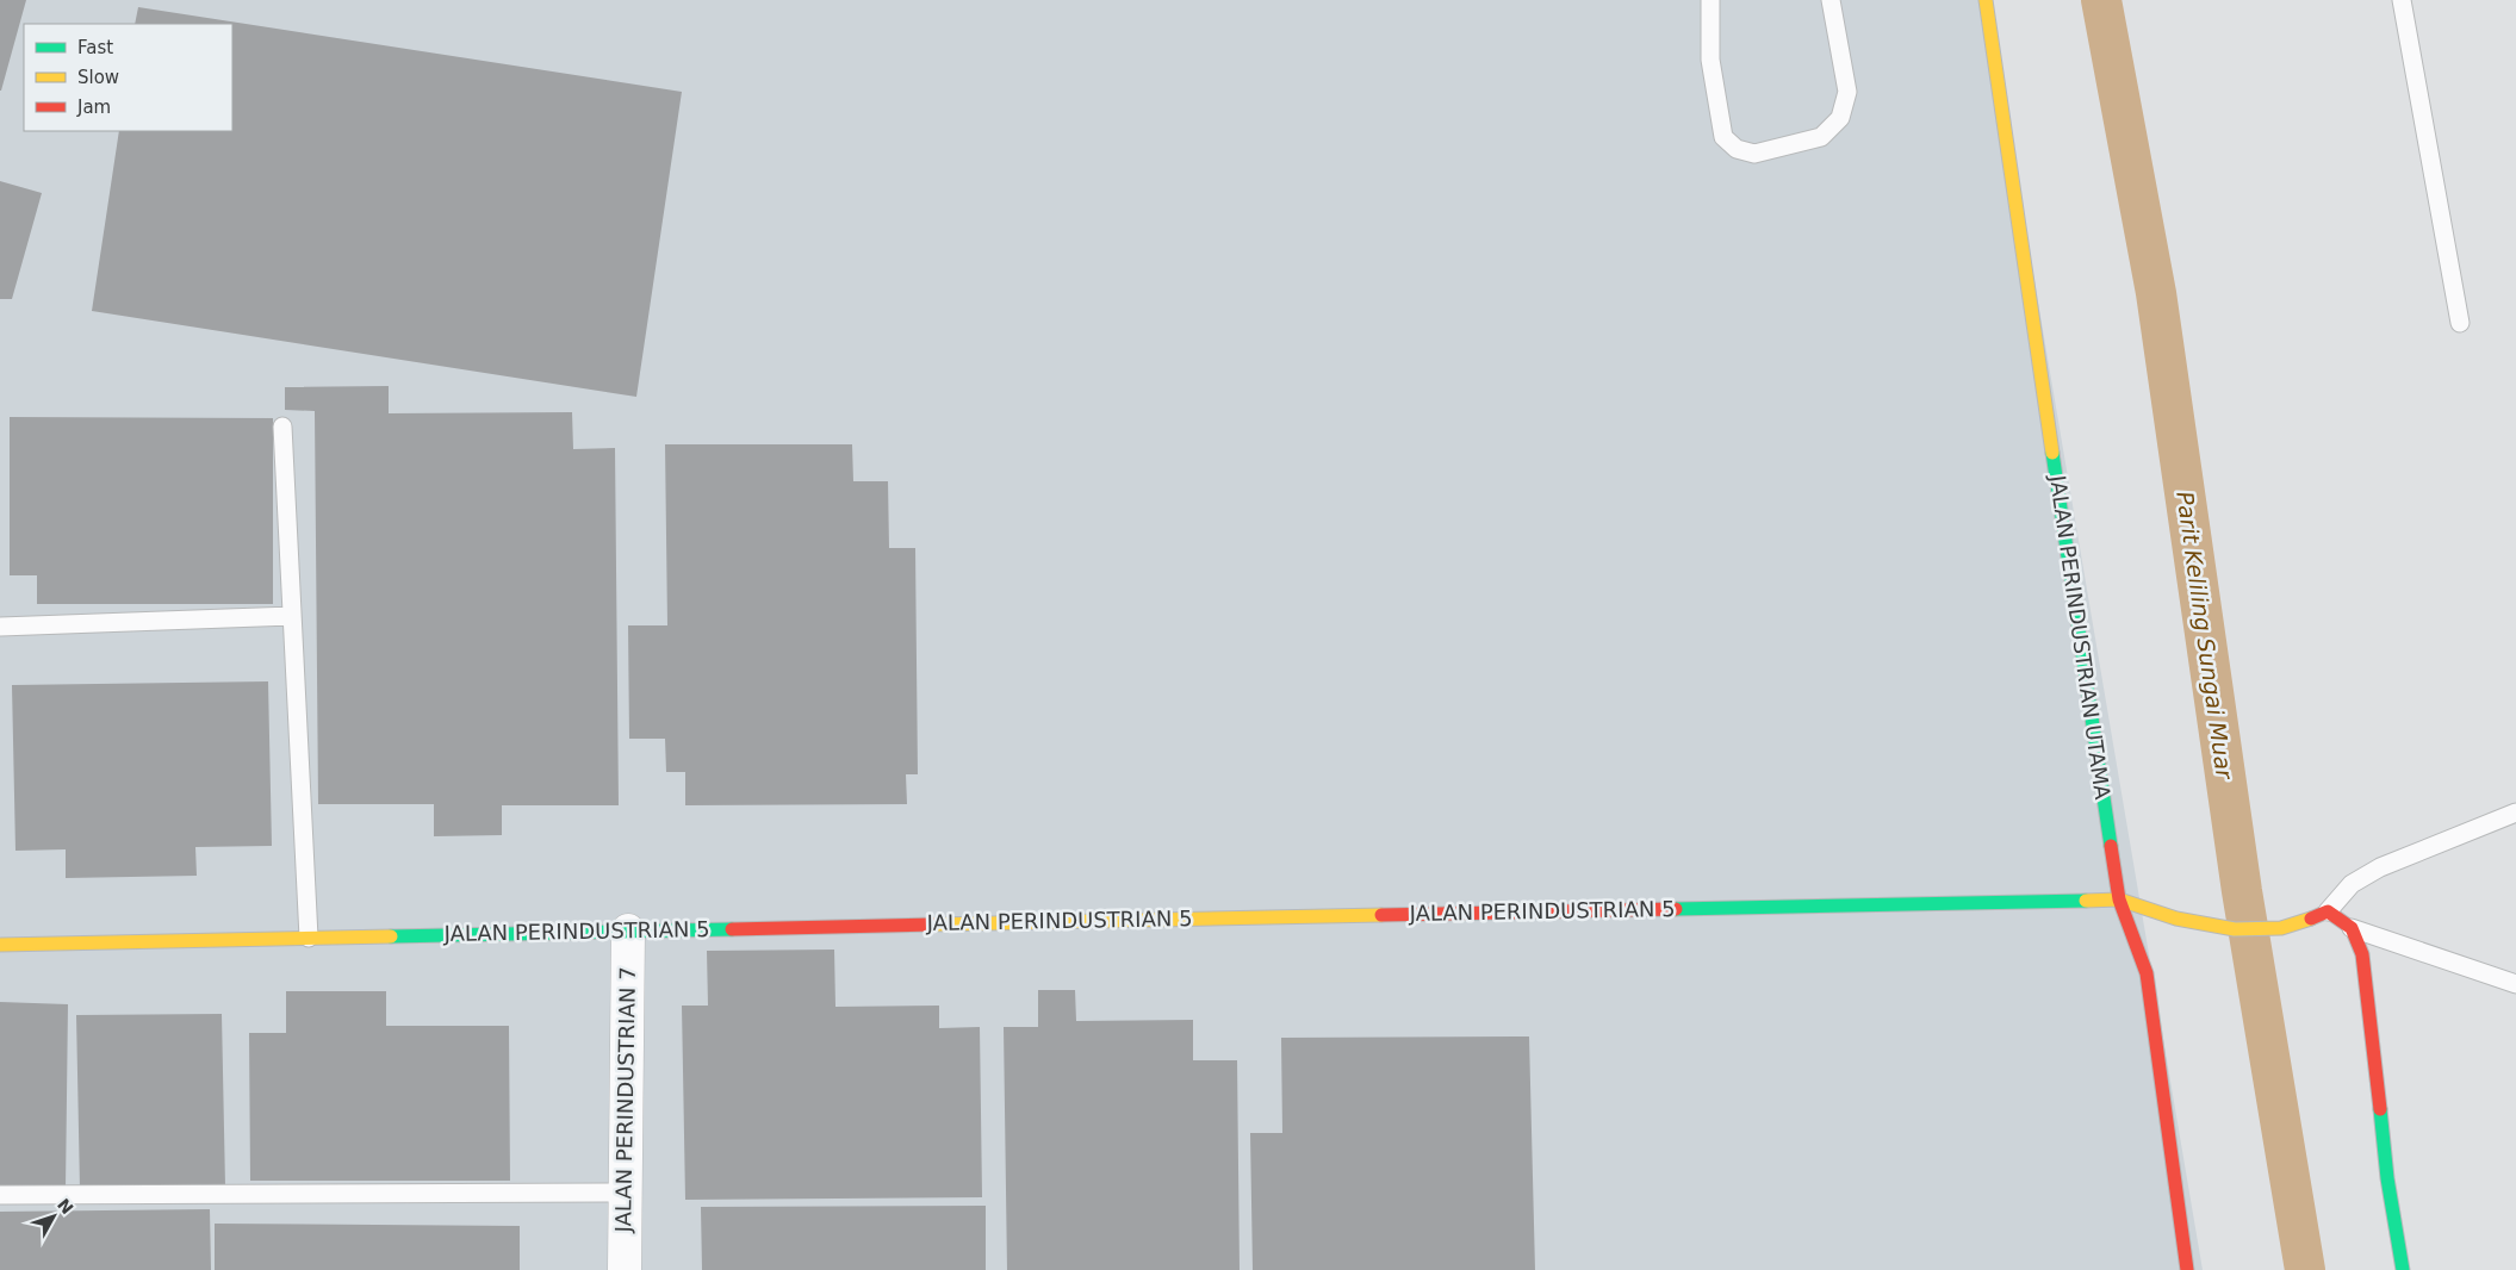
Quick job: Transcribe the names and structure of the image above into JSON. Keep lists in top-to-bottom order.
{
  "streets": {
    "street": ["JALAN PERINDUSTRIAN UTAMA", "JALAN PERINDUSTRIAN 5", "JALAN PERINDUSTRIAN 7"]
  },
  "crossings": [
    ["JALAN PERINDUSTRIAN UTAMA", "JALAN PERINDUSTRIAN 5"],
    ["JALAN PERINDUSTRIAN 5", "JALAN PERINDUSTRIAN 7"]
  ],
  "water": ["Parit Keliling Sungai Muar"],
  "legend": ["Fast", "Slow", "Jam"],
  "north": "top right"
}
